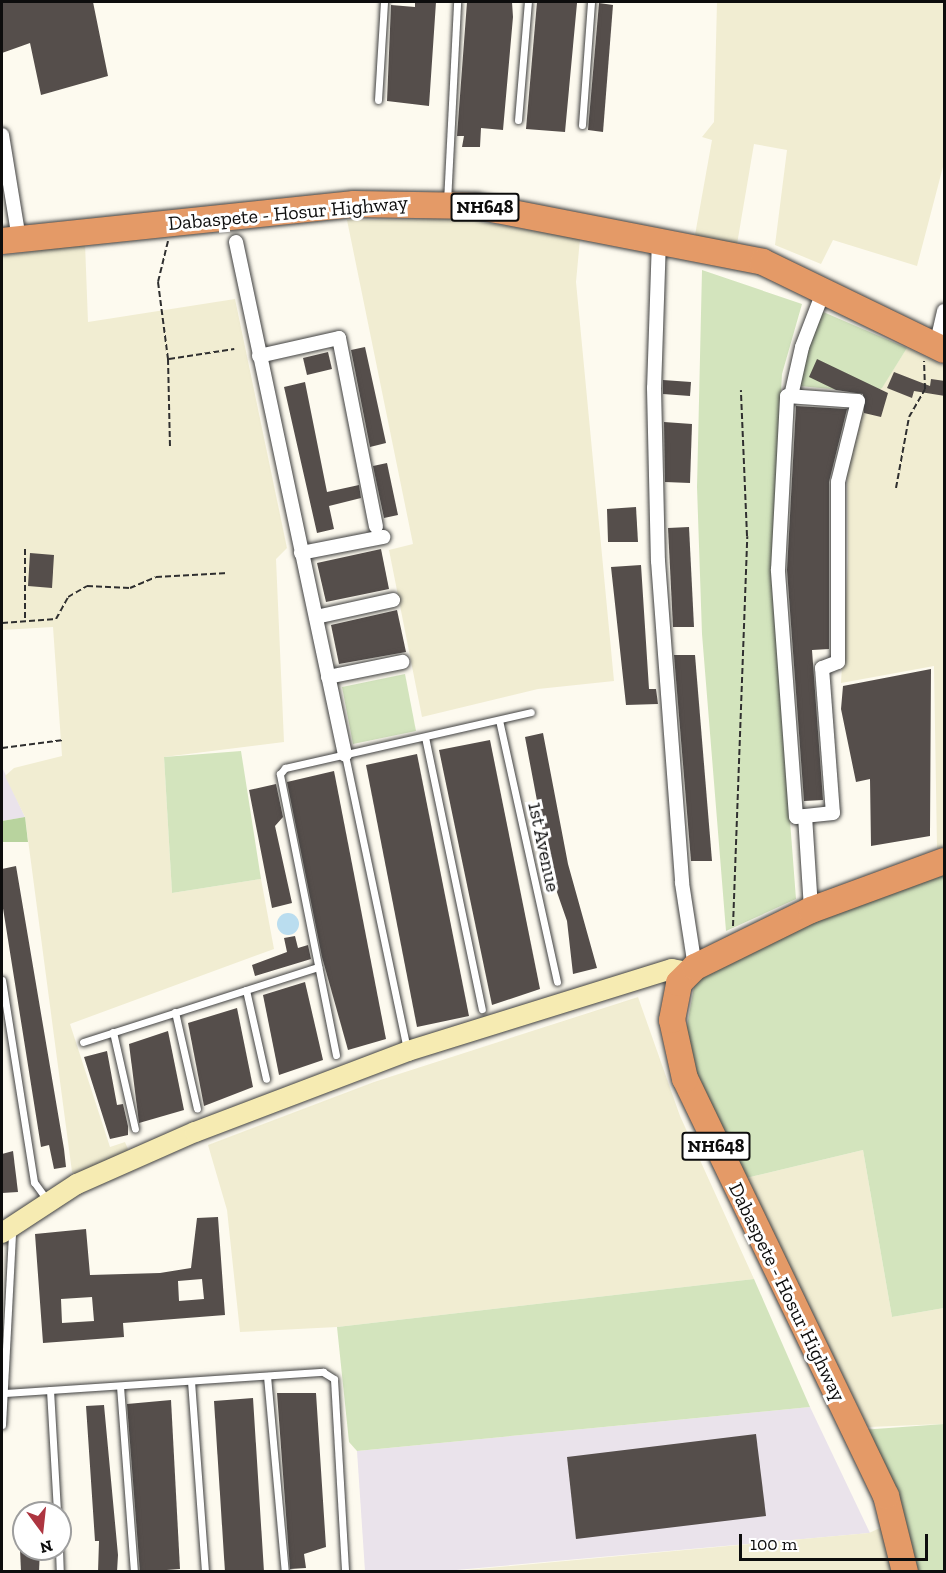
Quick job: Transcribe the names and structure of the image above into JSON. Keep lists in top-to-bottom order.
{
  "streets": {
    "highway": ["NH648", "Dabaspete - Hosur Highway"],
    "lane": ["1st Avenue"]
  },
  "scale_bar": "100 m",
  "north": "bottom"
}
